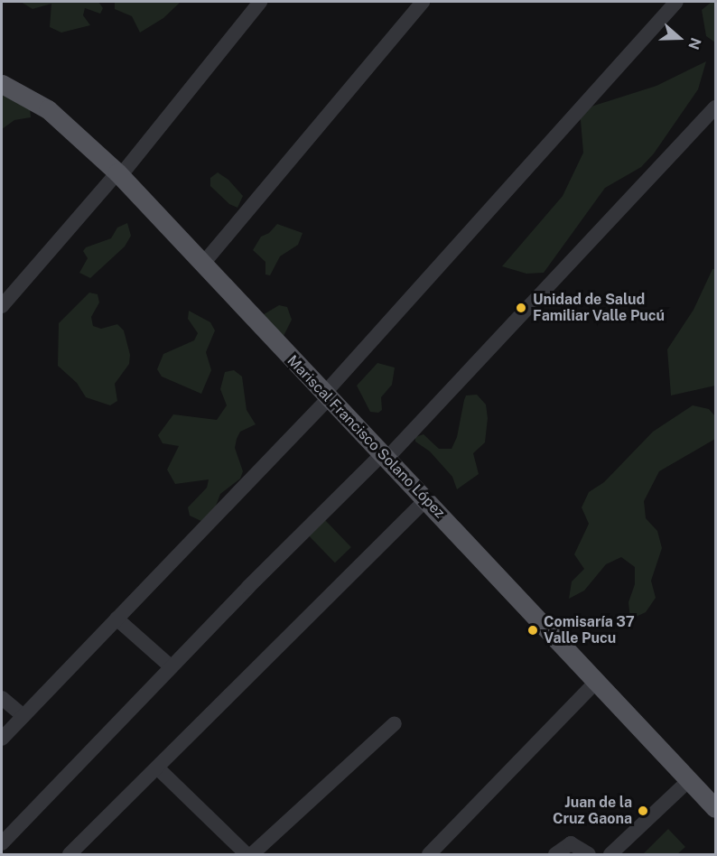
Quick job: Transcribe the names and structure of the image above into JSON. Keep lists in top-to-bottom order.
{
  "streets": {
    "main road": ["Mariscal Francisco Solano López"]
  },
  "places": ["Unidad de Salud Familiar Valle Pucú", "Comisaría 37 Valle Pucu", "Juan de la Cruz Gaona"],
  "north": "right"
}
